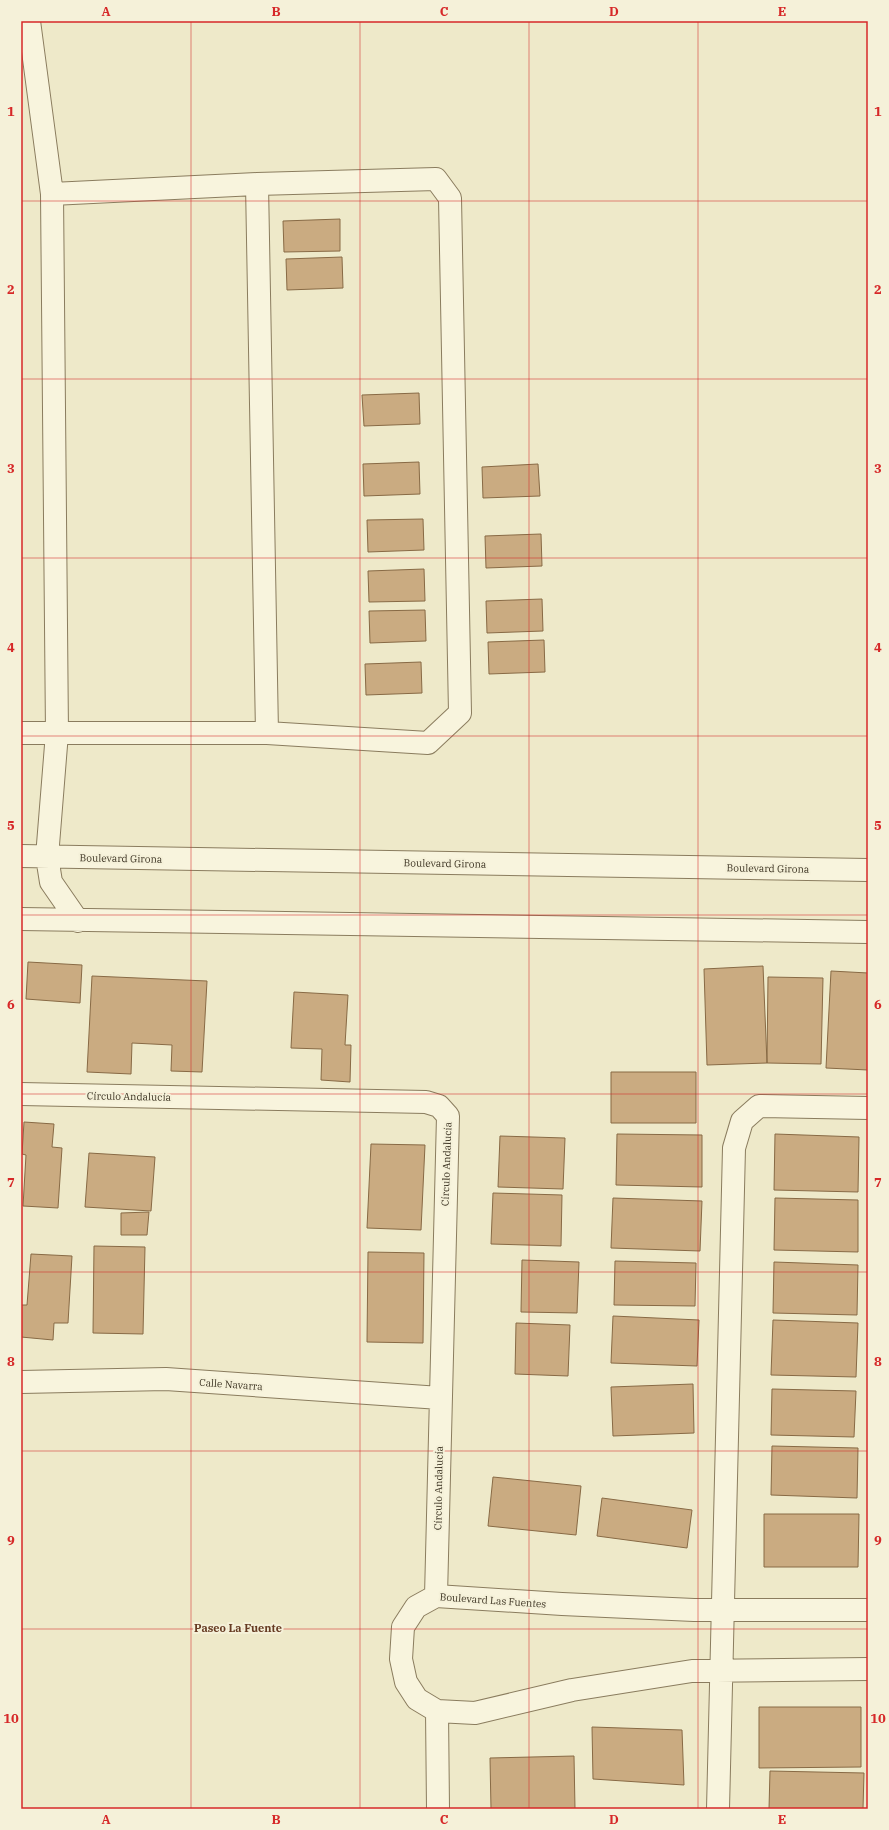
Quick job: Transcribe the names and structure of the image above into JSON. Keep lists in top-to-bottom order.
{
  "streets": {
    "street": [
      "Boulevard Girona",
      "Círculo Andalucía",
      "Calle Navarra",
      "Boulevard Las Fuentes"
    ]
  },
  "crossings": [
    ["Círculo Andalucía", "Calle Navarra"],
    ["Círculo Andalucía", "Boulevard Las Fuentes"]
  ],
  "districts": ["Paseo La Fuente"],
  "grid": {
    "columns": [
      "A",
      "B",
      "C",
      "D",
      "E"
    ],
    "rows": [
      "1",
      "2",
      "3",
      "4",
      "5",
      "6",
      "7",
      "8",
      "9",
      "10"
    ]
  }
}
